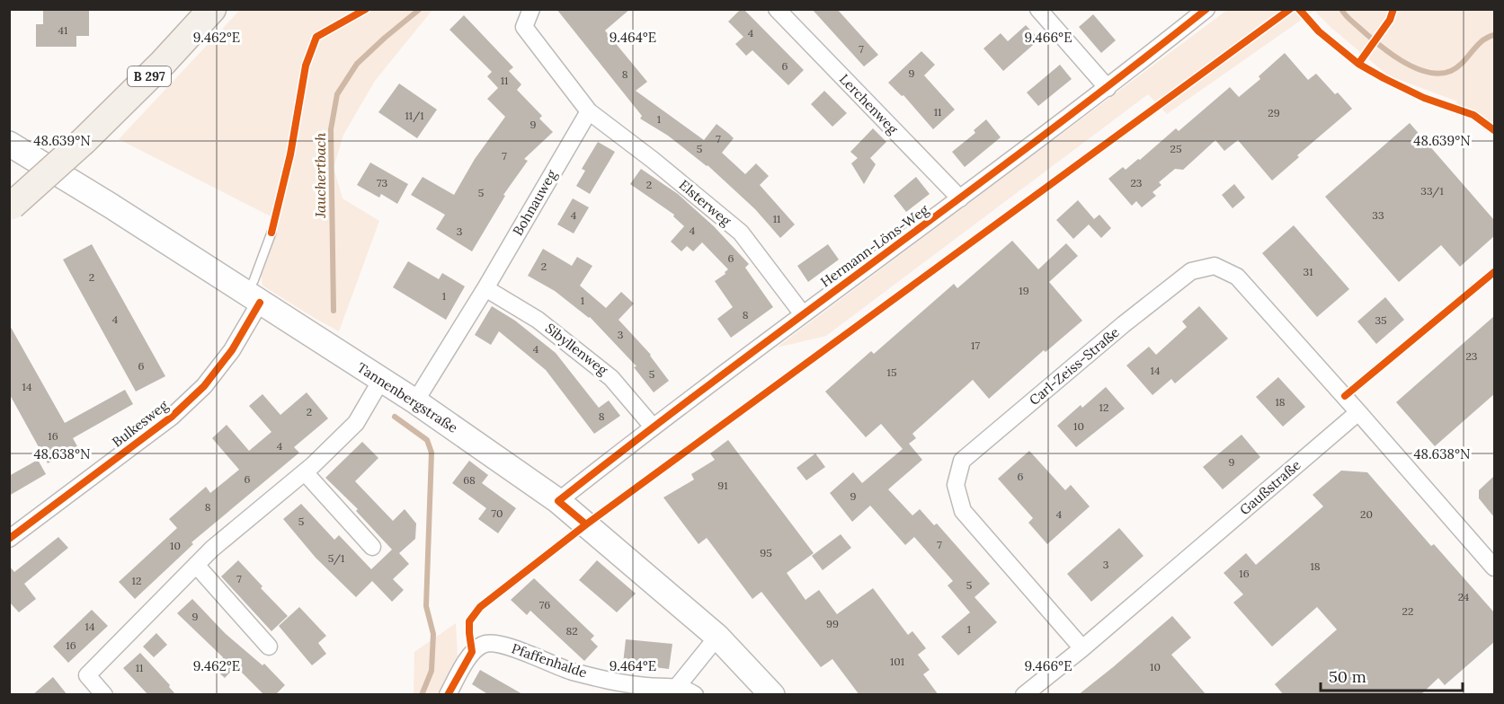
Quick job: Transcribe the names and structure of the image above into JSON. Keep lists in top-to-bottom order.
{
  "streets": {
    "main road": ["B 297"],
    "street": [
      "Lerchenweg",
      "Bohnauweg",
      "Elsterweg",
      "Hermann-Löns-Weg",
      "Sibyllenweg",
      "Carl-Zeiss-Straße",
      "Tannenbergstraße",
      "Bulkesweg",
      "Gaußstraße",
      "Pfaffenhalde"
    ]
  },
  "crossings": [
    ["Lerchenweg", "Hermann-Löns-Weg"],
    ["Bohnauweg", "Elsterweg"],
    ["Bohnauweg", "Sibyllenweg"],
    ["Bohnauweg", "Tannenbergstraße"],
    ["Elsterweg", "Hermann-Löns-Weg"],
    ["Hermann-Löns-Weg", "Sibyllenweg"],
    ["Hermann-Löns-Weg", "Tannenbergstraße"],
    ["Carl-Zeiss-Straße", "Gaußstraße"],
    ["Tannenbergstraße", "Bulkesweg"]
  ],
  "water": ["Jauchertbach"],
  "house_numbers": [
    "41",
    "4",
    "7",
    "6",
    "9",
    "8",
    "11",
    "11",
    "29",
    "11/1",
    "1",
    "9",
    "7",
    "5",
    "25",
    "7",
    "73",
    "23",
    "2",
    "33/1",
    "5",
    "4",
    "33",
    "11",
    "4",
    "3",
    "6",
    "2",
    "31",
    "2",
    "19",
    "1",
    "1",
    "8",
    "4",
    "35",
    "3",
    "17",
    "4",
    "23",
    "6",
    "14",
    "15",
    "5",
    "14",
    "18",
    "12",
    "2",
    "8",
    "10",
    "16",
    "4",
    "9",
    "6",
    "6",
    "68",
    "91",
    "9",
    "8",
    "70",
    "4",
    "20",
    "5",
    "7",
    "10",
    "95",
    "5/1",
    "3",
    "18",
    "16",
    "7",
    "12",
    "5",
    "24",
    "76",
    "22",
    "9",
    "99",
    "14",
    "1",
    "82",
    "16",
    "101",
    "10",
    "11"
  ],
  "scale_bar": "50 m",
  "coordinates": [
    "9.462°E",
    "9.464°E",
    "9.466°E",
    "48.639°N",
    "48.638°N"
  ]
}
